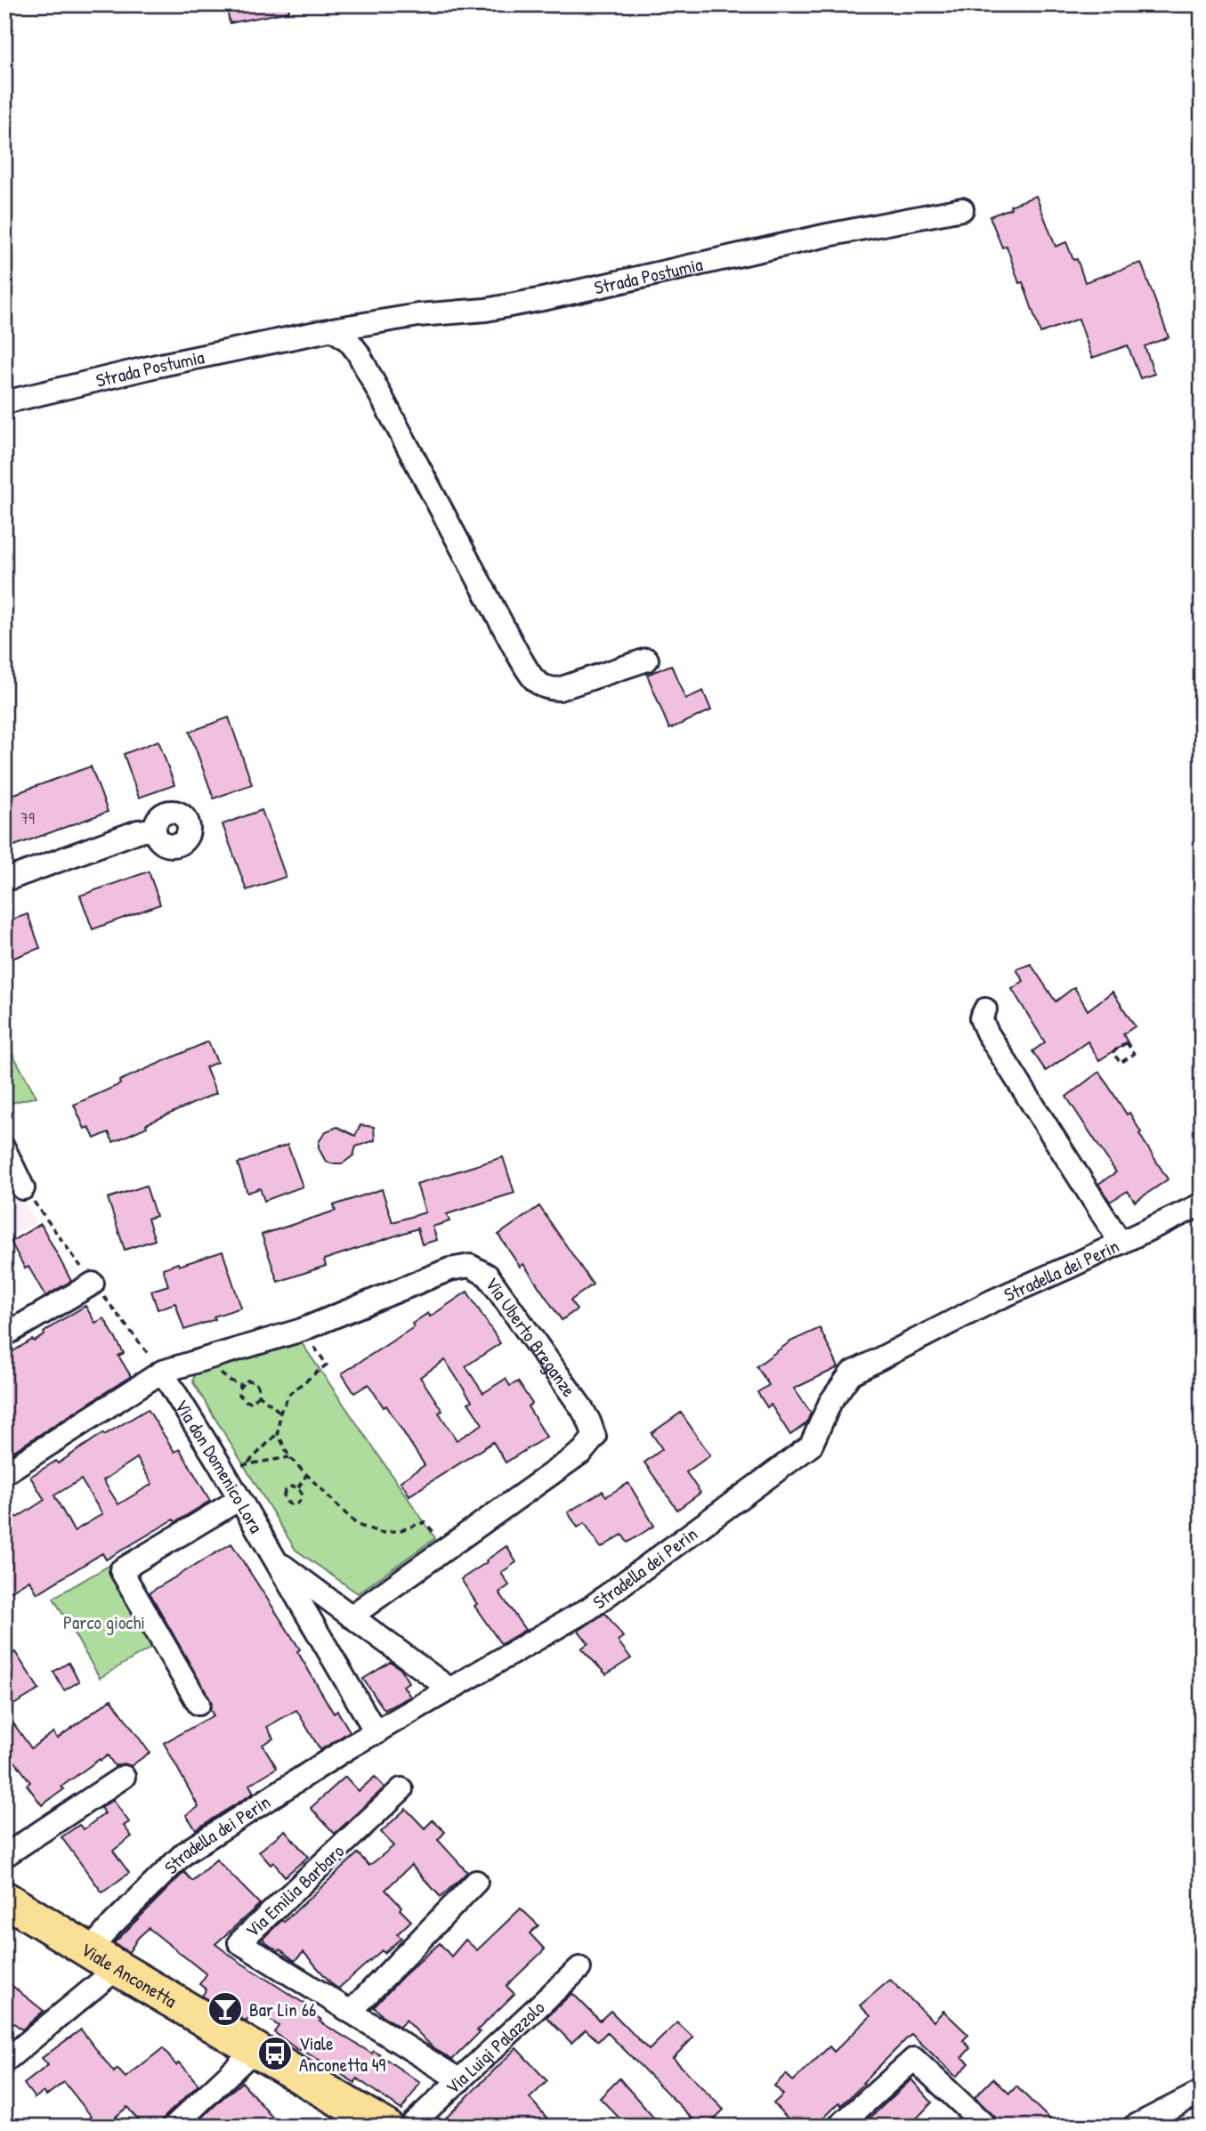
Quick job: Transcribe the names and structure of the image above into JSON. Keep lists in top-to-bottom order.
{
  "streets": {
    "main road": ["Viale Anconetta"],
    "street": [
      "Strada Postumia",
      "Stradella dei Perin",
      "Via Uberto Breganze",
      "Via don Domenico Lora",
      "Via Emilia Barbaro",
      "Via Luigi Palazzolo"
    ]
  },
  "crossings": [
    ["Stradella dei Perin", "Via don Domenico Lora"],
    ["Stradella dei Perin", "Viale Anconetta"],
    ["Via Uberto Breganze", "Via don Domenico Lora"],
    ["Via Emilia Barbaro", "Via Luigi Palazzolo"]
  ],
  "parks": ["Parco giochi"],
  "places": {
    "bar": ["Bar Lin 66"],
    "bus stop": ["Viale Anconetta 49"]
  },
  "house_numbers": ["79"]
}
